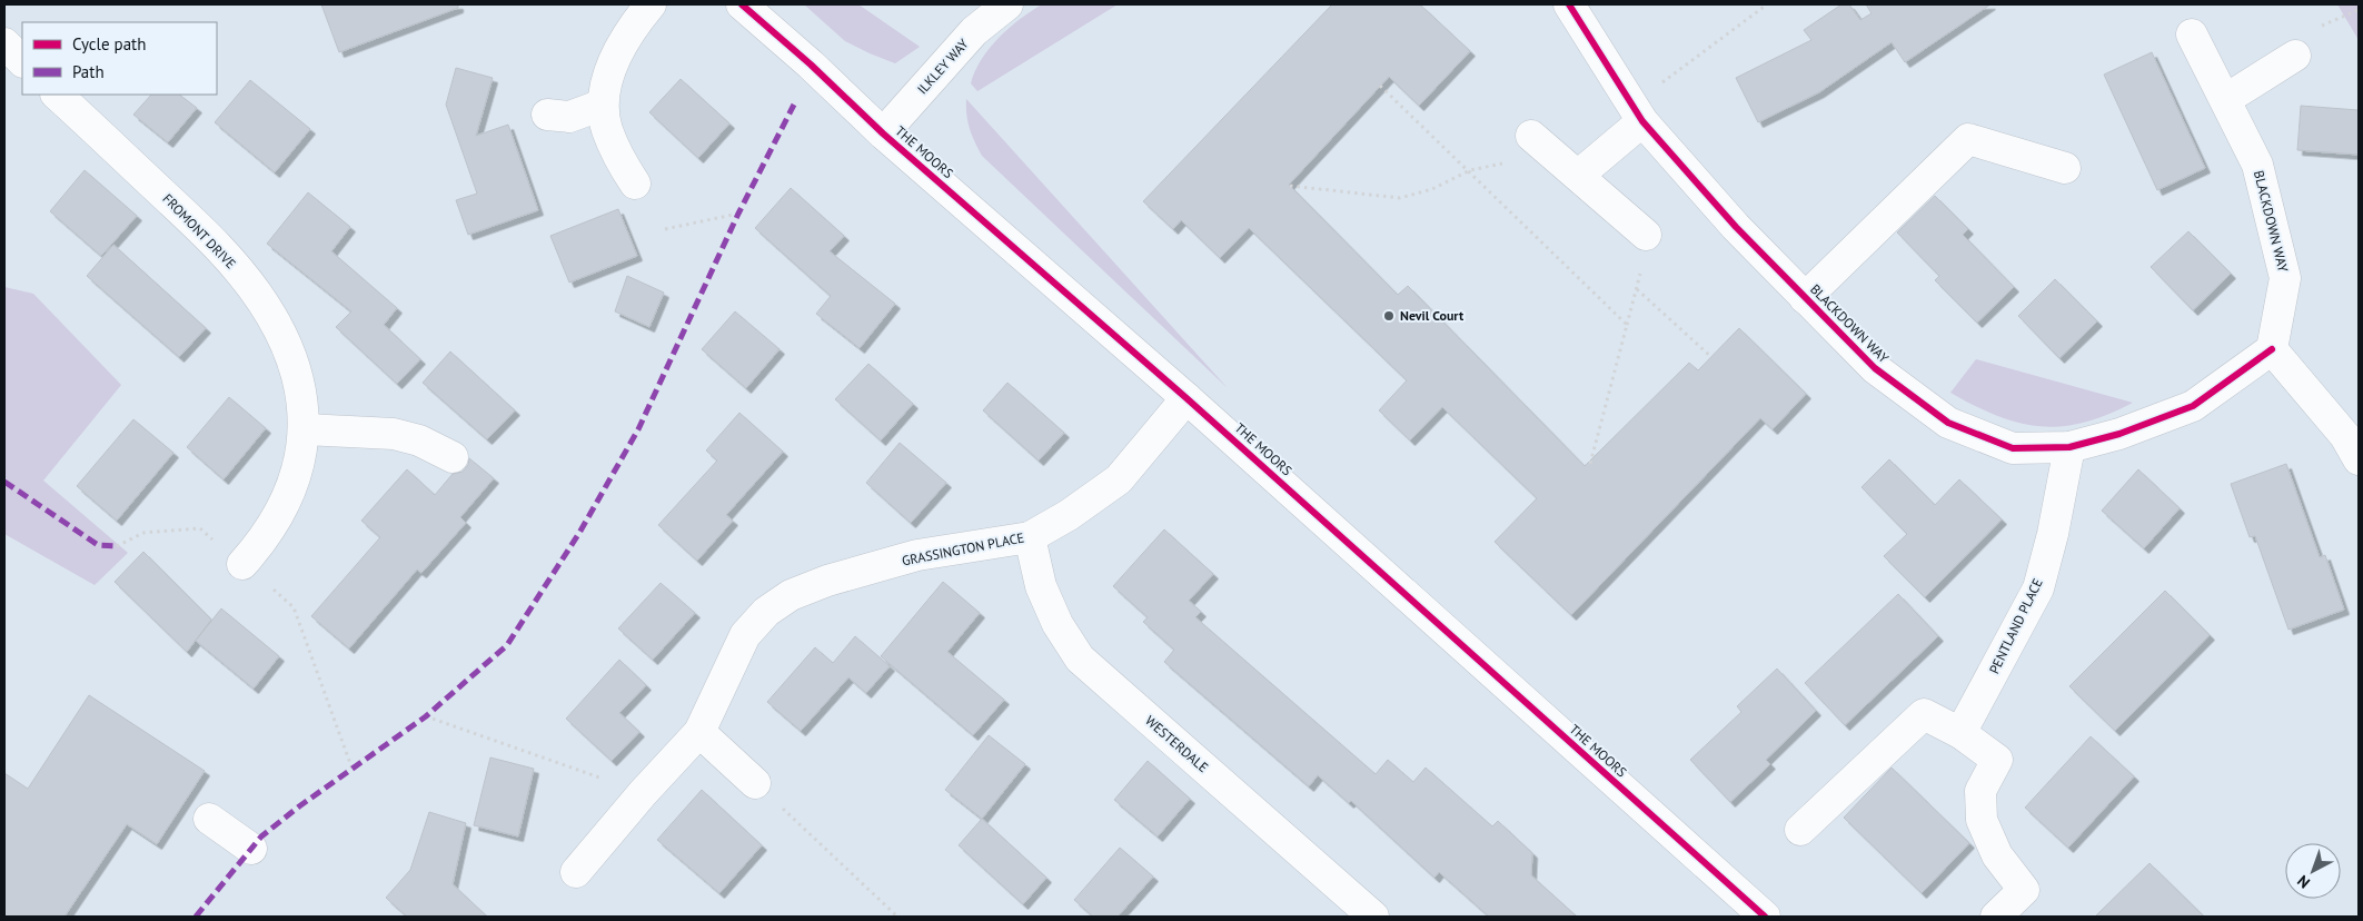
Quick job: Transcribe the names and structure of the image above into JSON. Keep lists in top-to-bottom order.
{
  "streets": {
    "street": [
      "ILKLEY WAY",
      "THE MOORS",
      "BLACKDOWN WAY",
      "FROMONT DRIVE",
      "GRASSINGTON PLACE",
      "PENTLAND PLACE",
      "WESTERDALE"
    ]
  },
  "crossings": [
    ["ILKLEY WAY", "THE MOORS"],
    ["THE MOORS", "GRASSINGTON PLACE"],
    ["BLACKDOWN WAY", "PENTLAND PLACE"],
    ["GRASSINGTON PLACE", "WESTERDALE"]
  ],
  "places": ["Nevil Court"],
  "legend": ["Cycle path", "Path"],
  "north": "bottom left"
}
